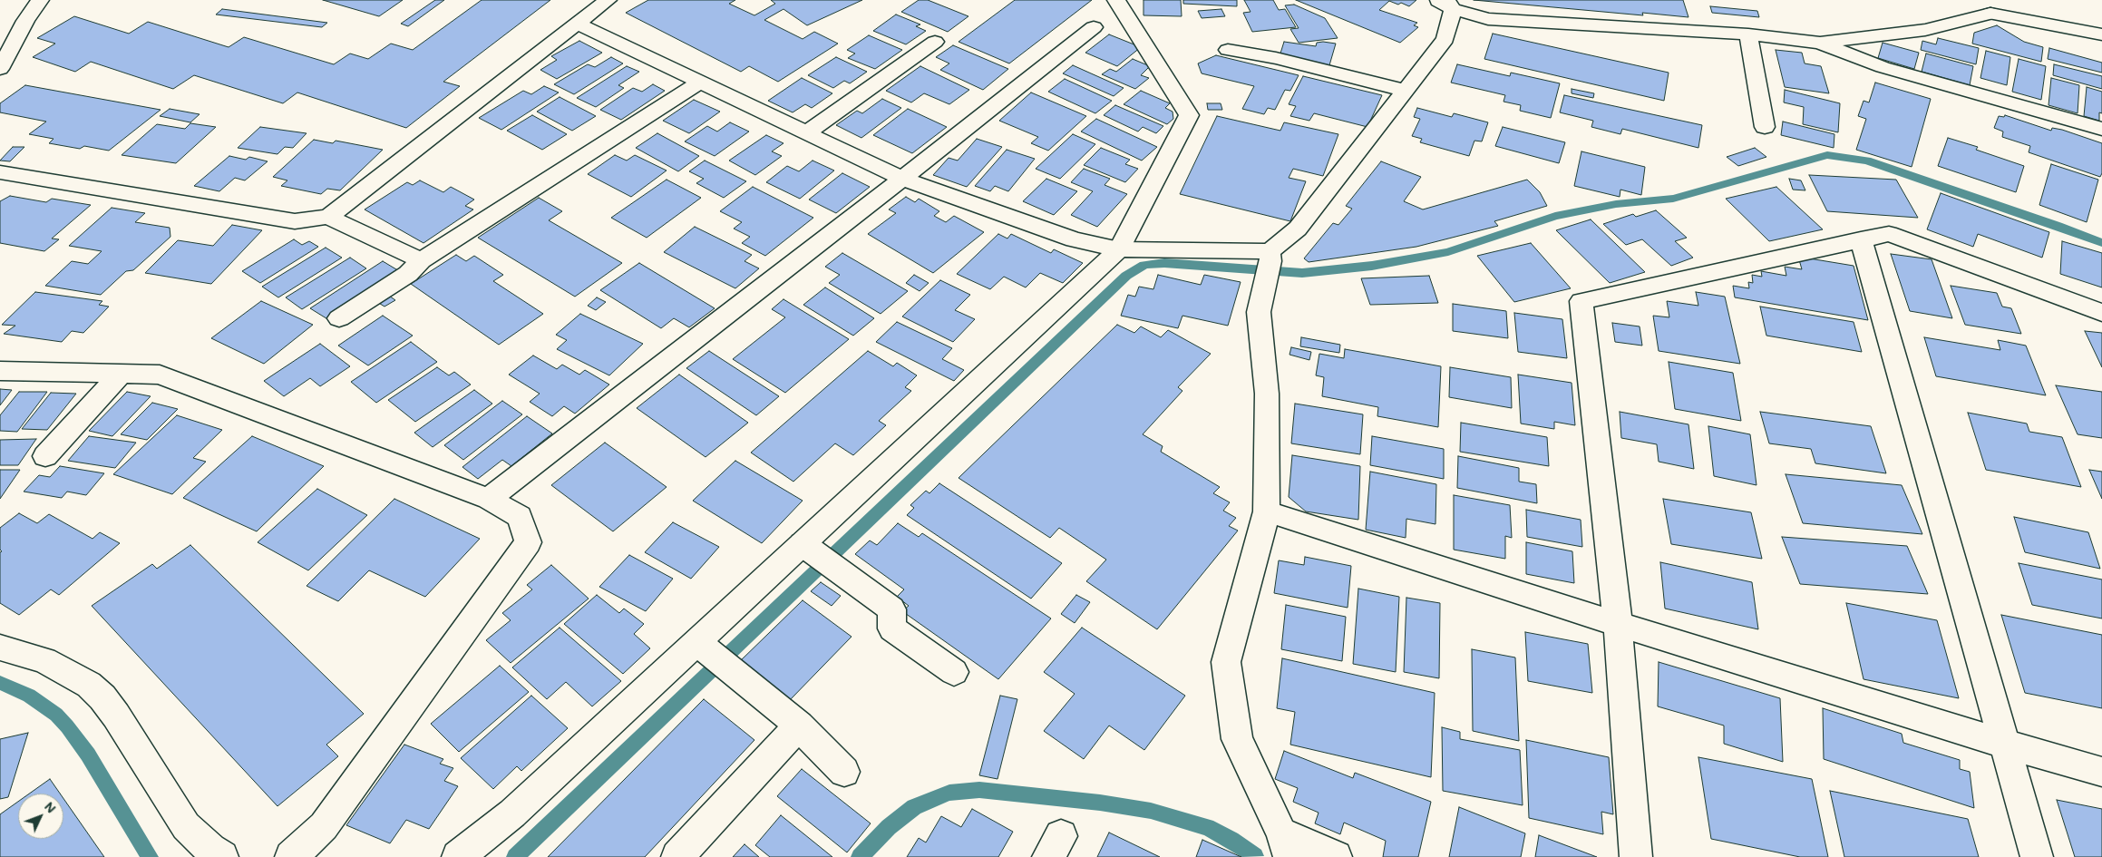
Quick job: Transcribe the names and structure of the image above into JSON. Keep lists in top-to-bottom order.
{
  "north": "top right"
}
